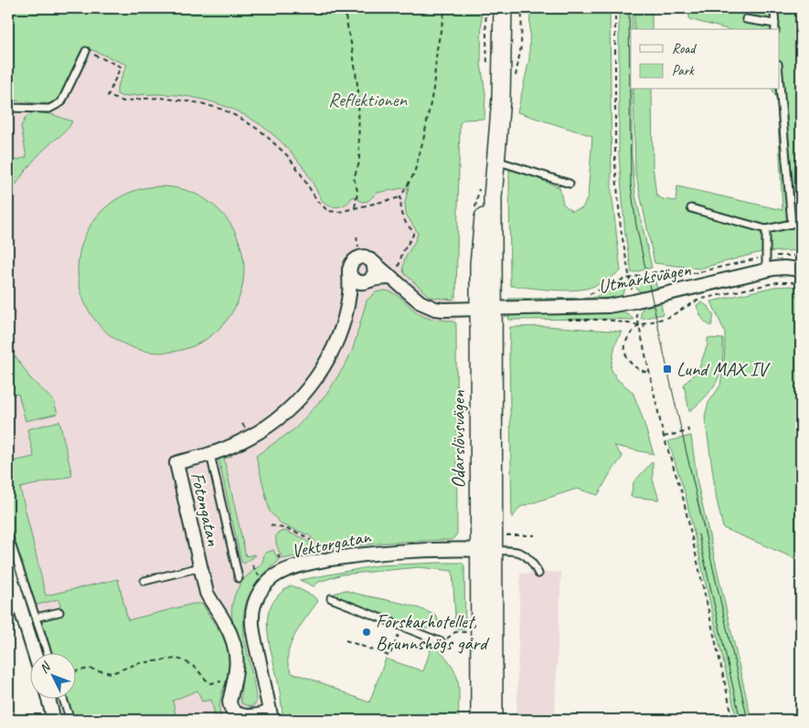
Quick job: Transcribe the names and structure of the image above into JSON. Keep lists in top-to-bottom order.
{
  "streets": {
    "main road": ["Odarslövsvägen"],
    "street": ["Utmarksvägen", "Fotongatan", "Vektorgatan"]
  },
  "crossings": [
    ["Utmarksvägen", "Odarslövsvägen"],
    ["Odarslövsvägen", "Vektorgatan"],
    ["Fotongatan", "Vektorgatan"]
  ],
  "parks": ["Reflektionen"],
  "places": {
    "transit": ["Lund MAX IV"],
    "other": ["Forskarhotellet, Brunnshögs gård"]
  },
  "legend": ["Road", "Park"],
  "north": "top left"
}
